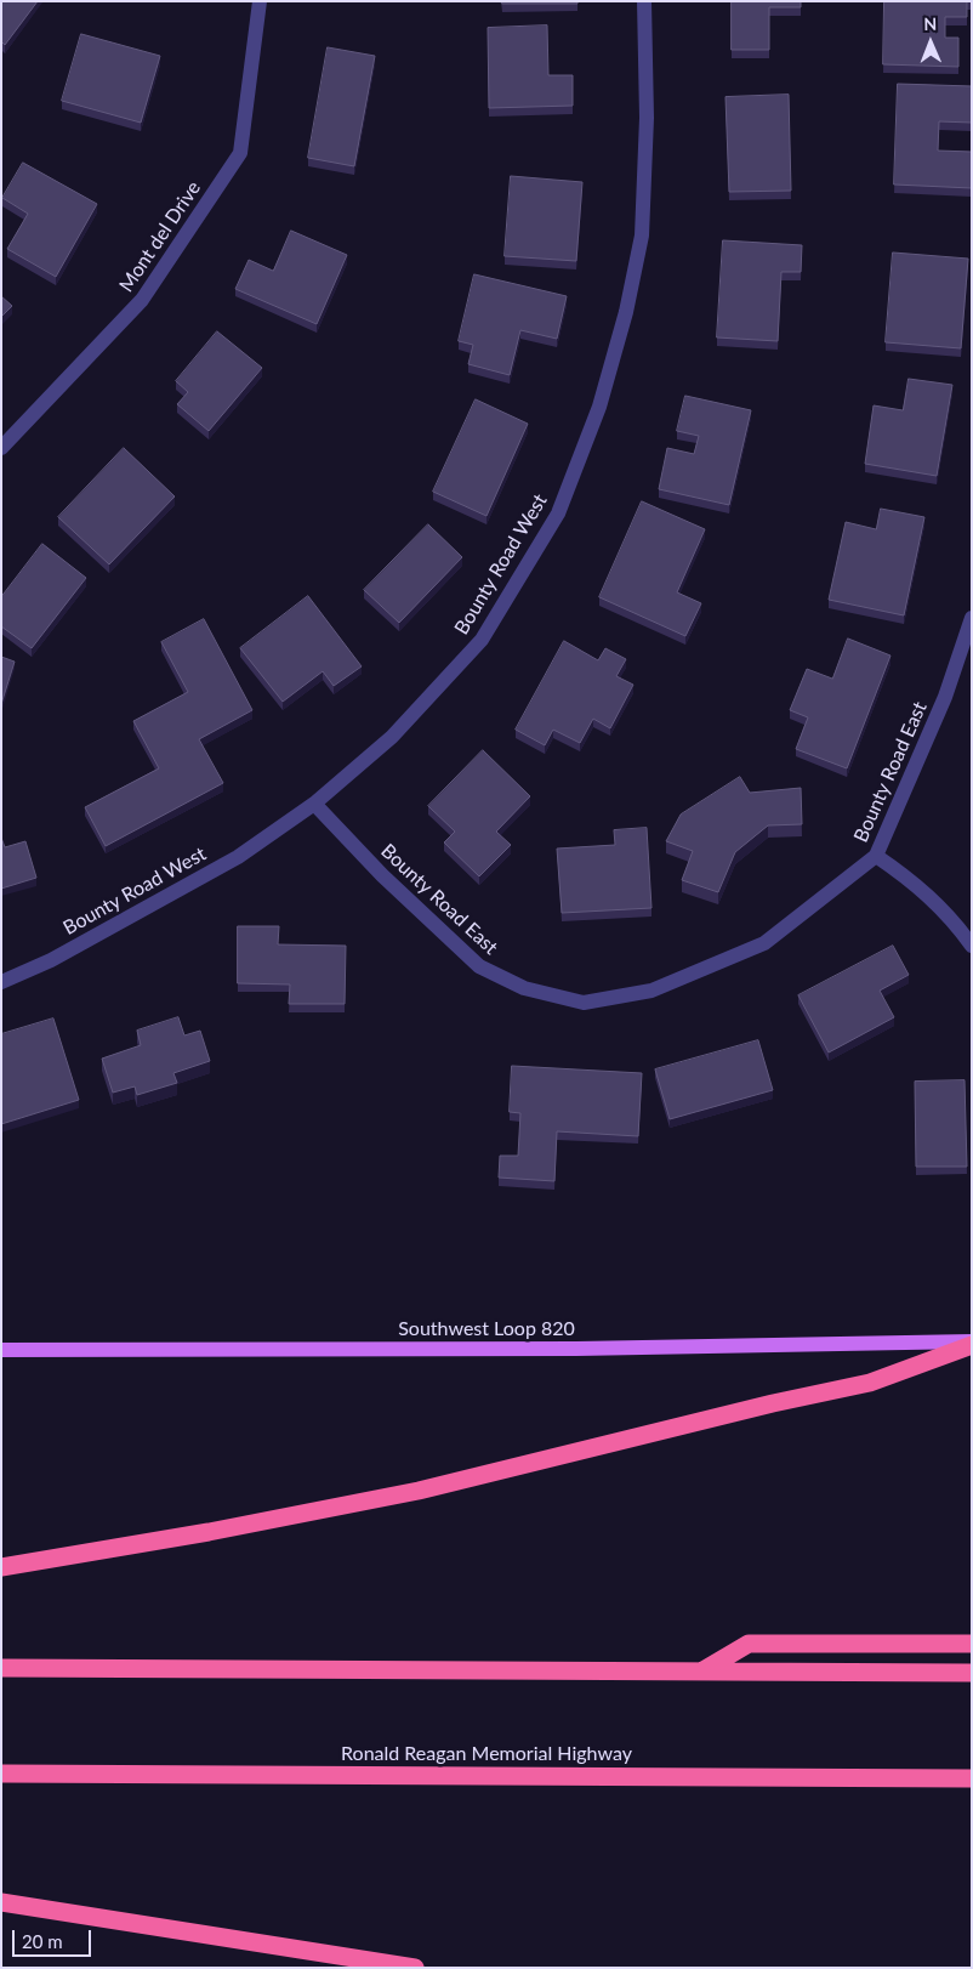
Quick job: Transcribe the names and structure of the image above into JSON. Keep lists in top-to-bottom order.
{
  "streets": {
    "highway": ["Ronald Reagan Memorial Highway"],
    "main road": ["Southwest Loop 820"],
    "street": ["Mont del Drive", "Bounty Road West", "Bounty Road East"]
  },
  "crossings": [
    ["Bounty Road West", "Bounty Road East"]
  ],
  "scale_bar": "20 m",
  "north": "top"
}
